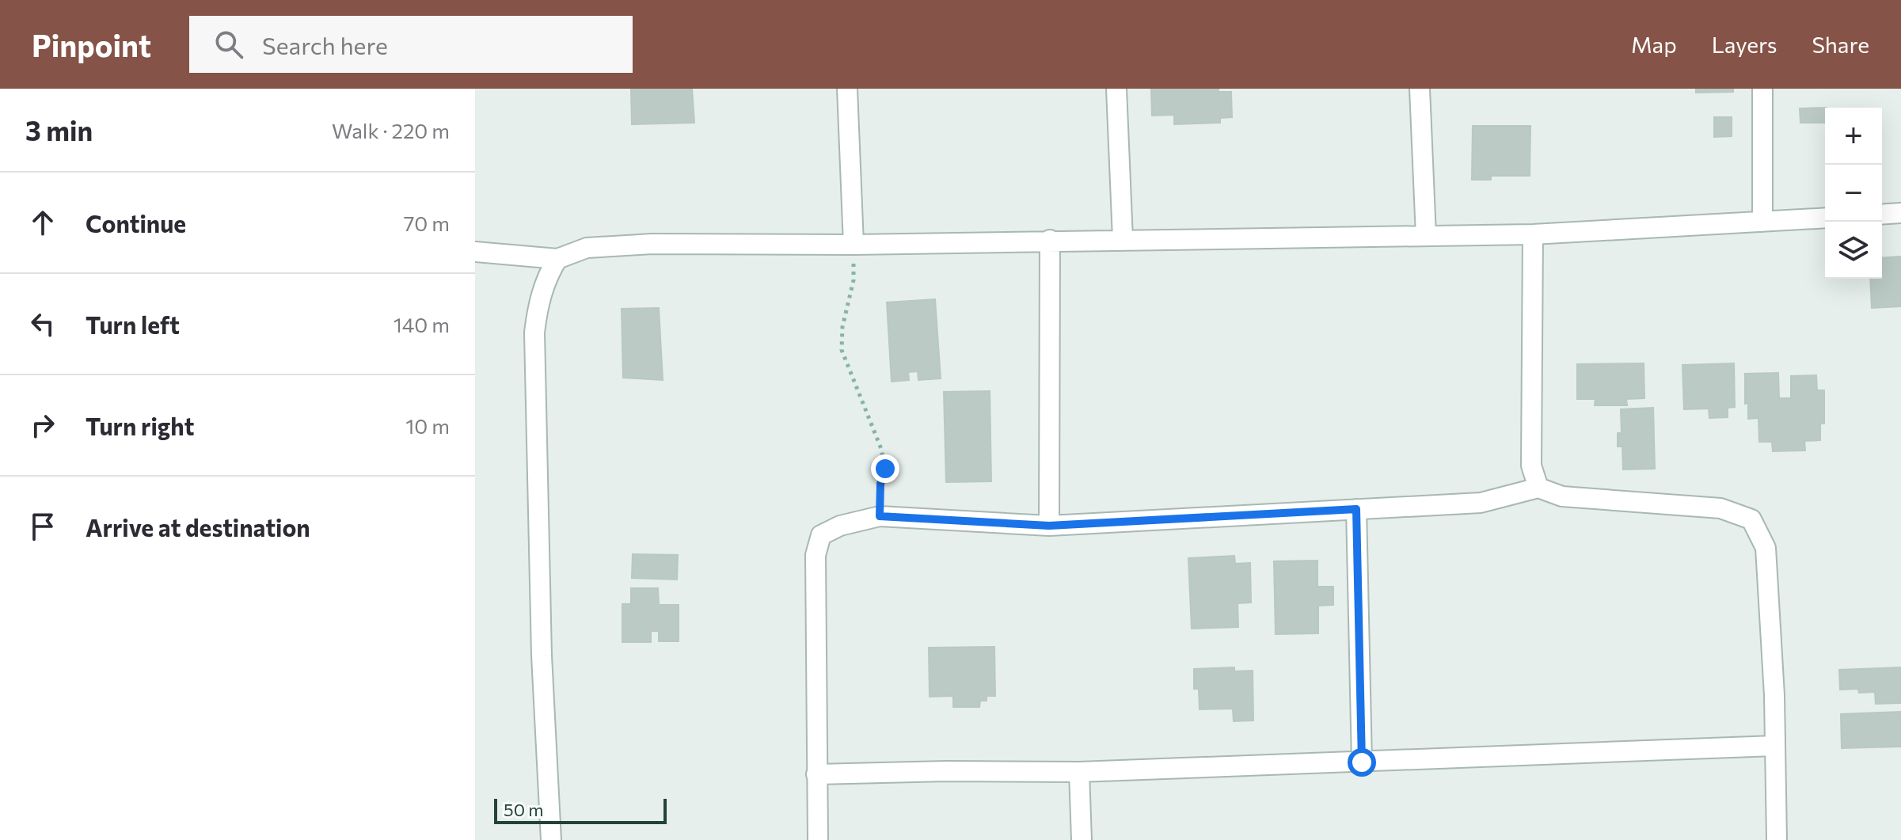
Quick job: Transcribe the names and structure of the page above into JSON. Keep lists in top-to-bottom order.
{
  "scale_bar": "50 m",
  "page": {
    "header": "Pinpoint",
    "search": "Search here",
    "nav": ["Map", "Layers", "Share"],
    "heading": ["3 min", "Walk · 220 m"],
    "map_buttons": ["+", "−"],
    "list": [
      ["Continue", "70 m"],
      ["Turn left", "140 m"],
      ["Turn right", "10 m"],
      "Arrive at destination"
    ],
    "scale": "50 m"
  }
}
